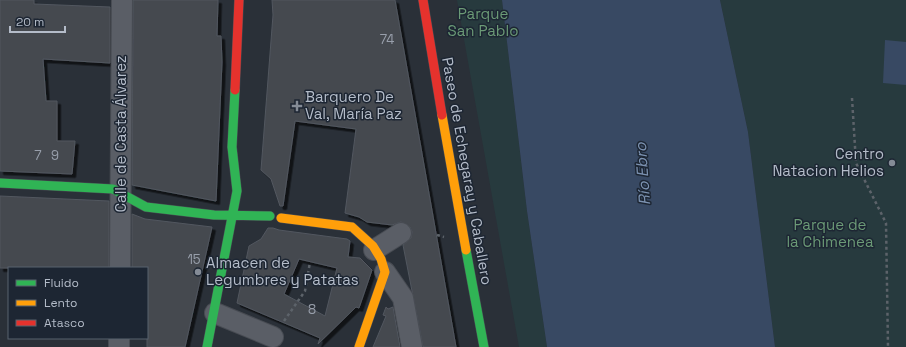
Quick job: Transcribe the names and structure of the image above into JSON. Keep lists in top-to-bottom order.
{
  "streets": {
    "street": ["Calle de Casta Álvarez", "Paseo de Echegaray y Caballero"]
  },
  "water": ["Río Ebro"],
  "parks": ["Parque San Pablo", "Parque de la Chimenea"],
  "places": {
    "health": ["Barquero De Val, María Paz"],
    "other": ["Centro Natacion Helios", "Almacen de Legumbres y Patatas"]
  },
  "house_numbers": [
    "74",
    "7",
    "9",
    "15",
    "8"
  ],
  "legend": ["Fluido", "Lento", "Atasco"],
  "scale_bar": "20 m"
}
